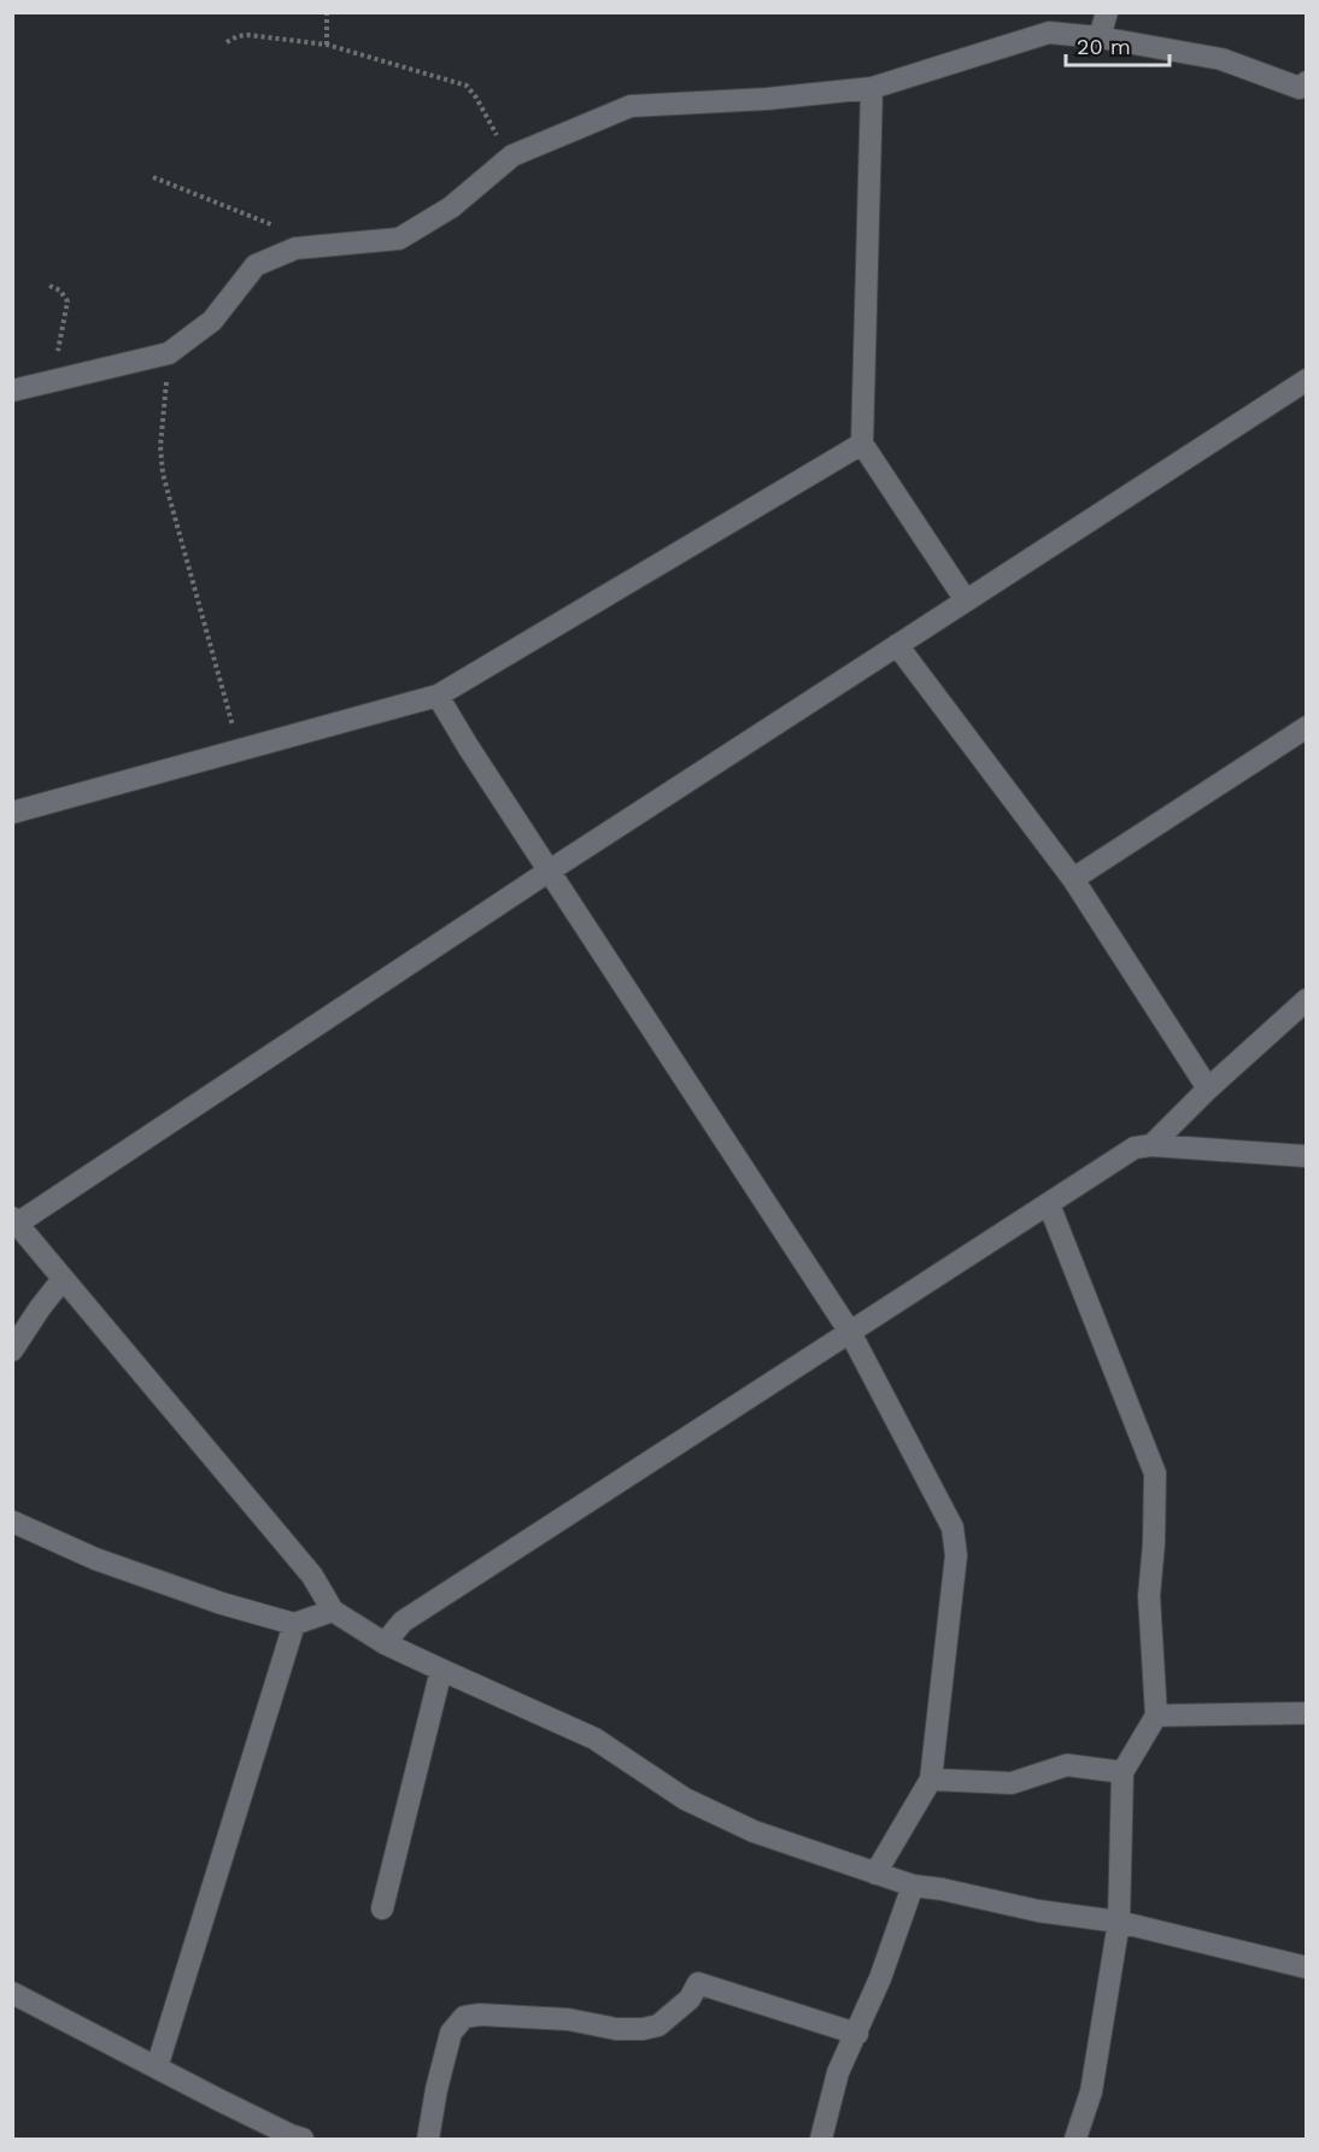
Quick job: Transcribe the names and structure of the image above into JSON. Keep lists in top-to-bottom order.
{
  "scale_bar": "20 m"
}
